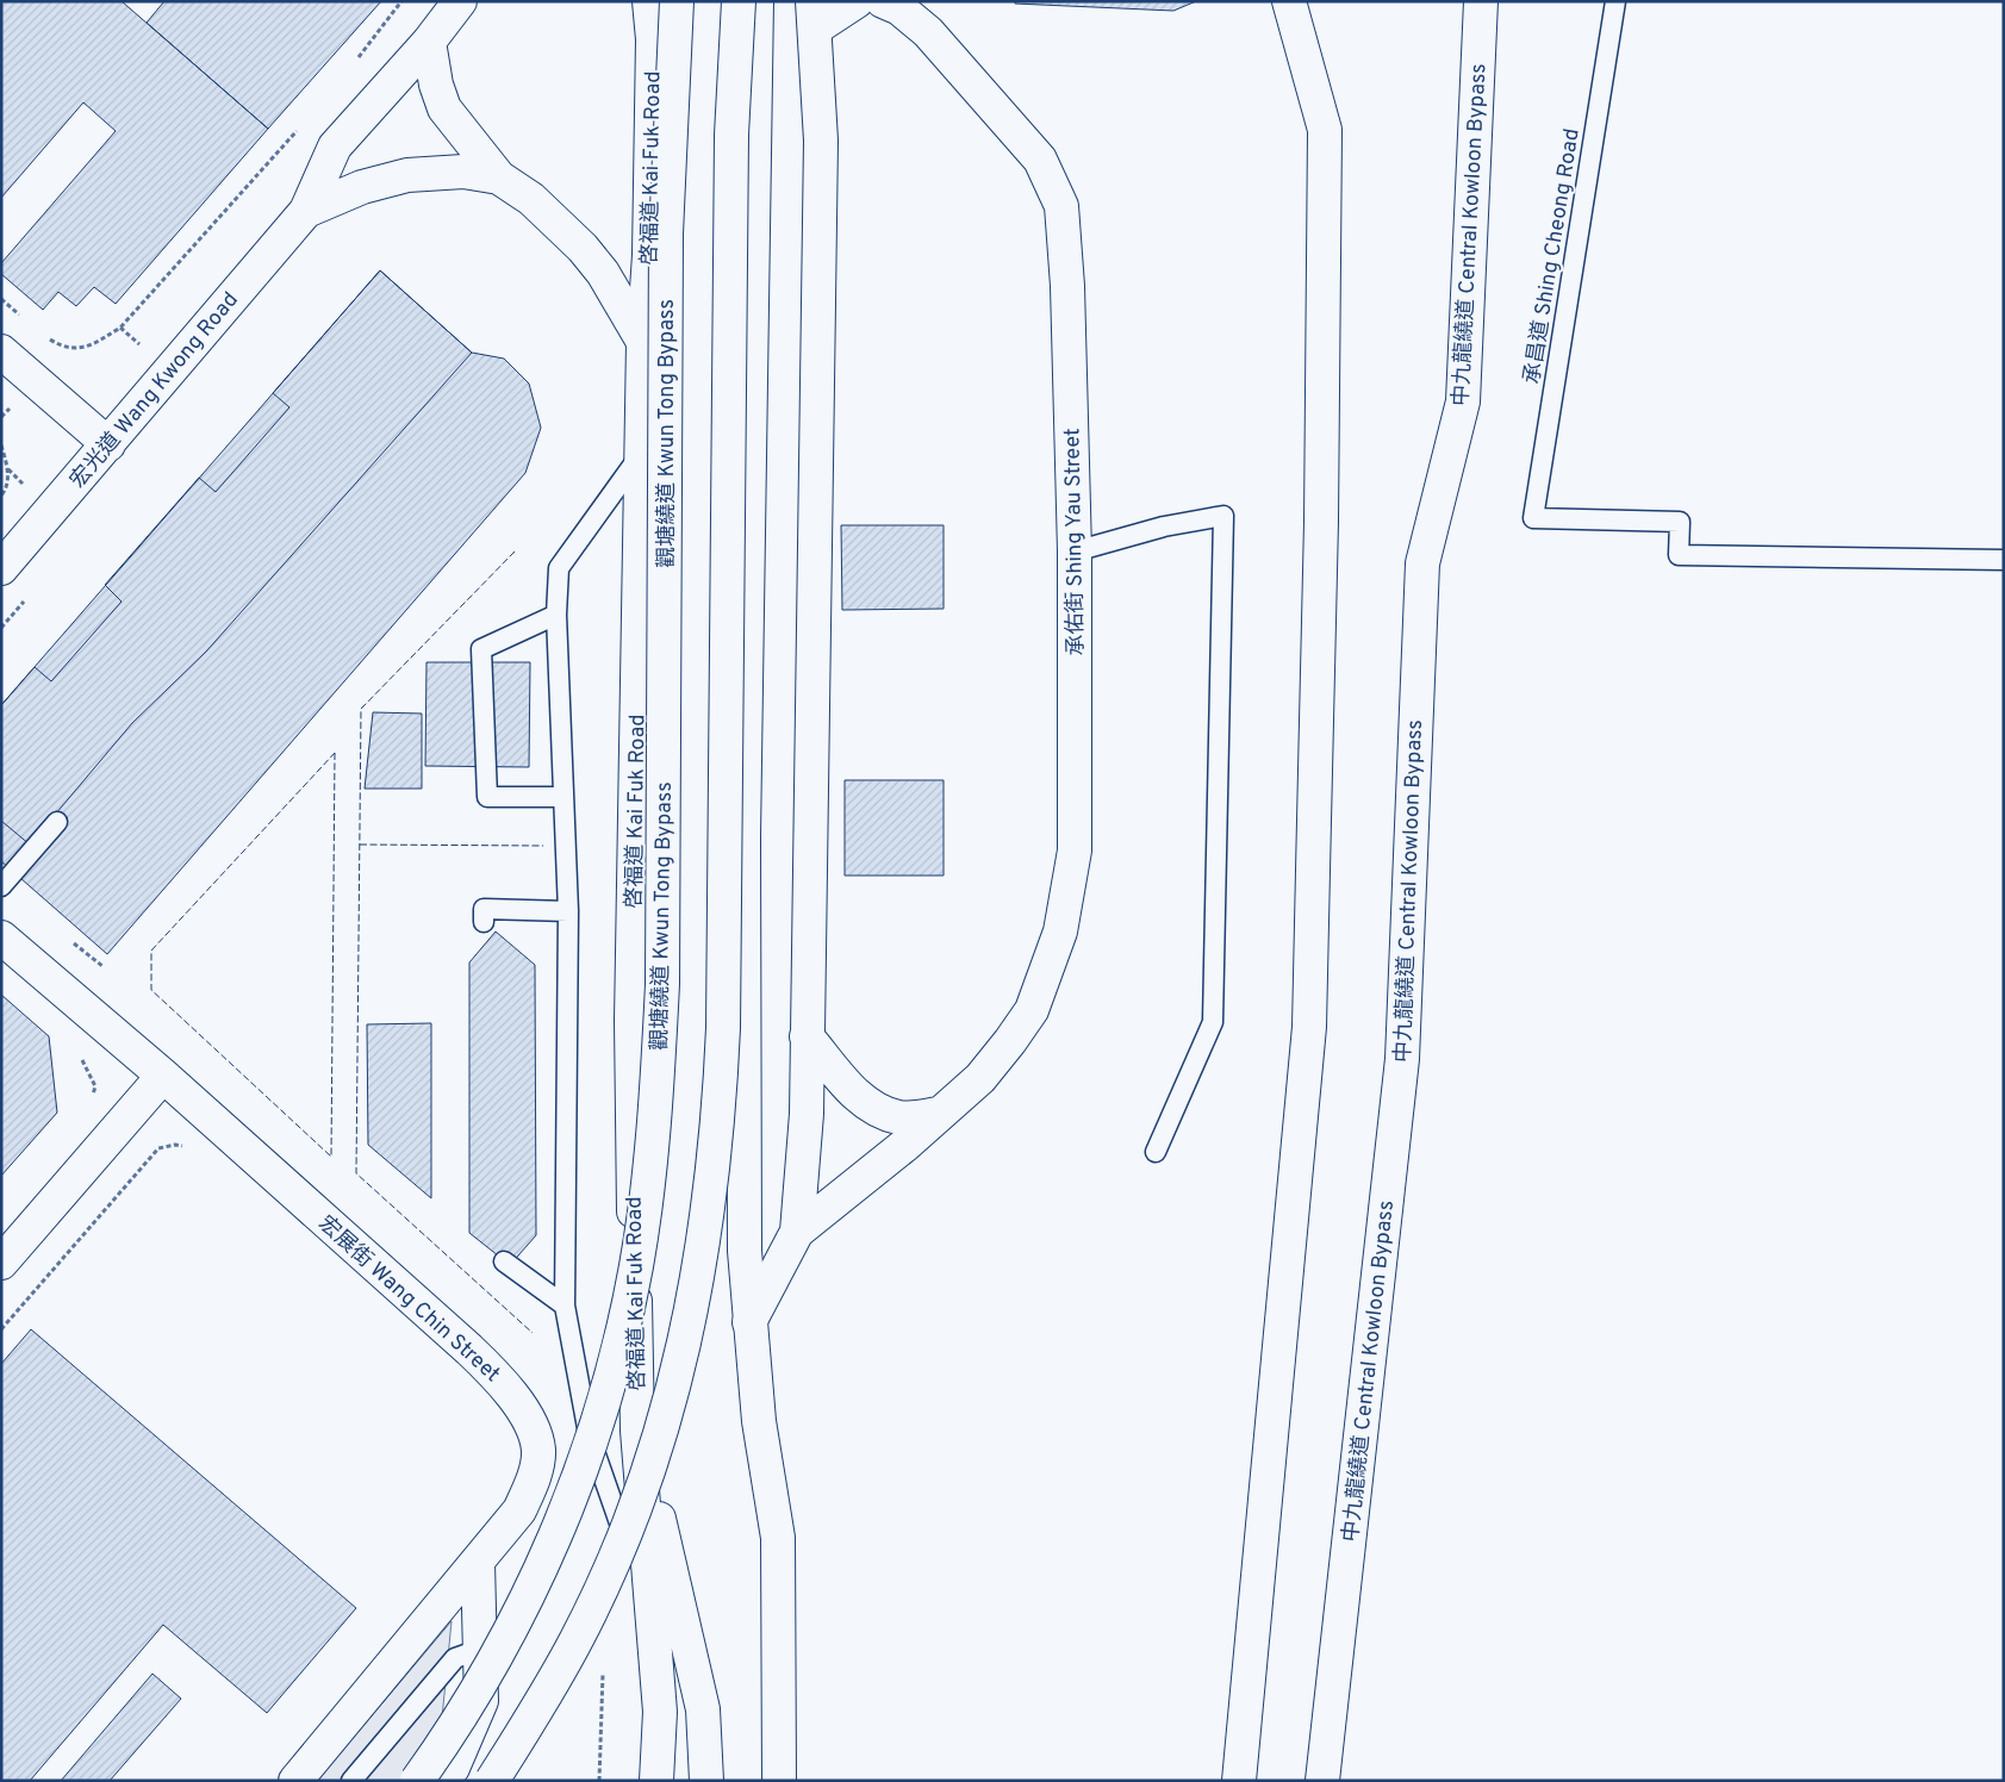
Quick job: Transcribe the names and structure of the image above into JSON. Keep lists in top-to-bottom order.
{
  "streets": {
    "main road": [
      "啓福道 Kai Fuk Road",
      "中九龍繞道 Central Kowloon Bypass",
      "宏光道 Wang Kwong Road",
      "觀塘繞道 Kwun Tong Bypass",
      "承佑街 Shing Yau Street",
      "宏展街 Wang Chin Street"
    ],
    "lane": ["承昌道 Shing Cheong Road"]
  },
  "crossings": [
    ["啓福道 Kai Fuk Road", "宏光道 Wang Kwong Road"]
  ]
}
